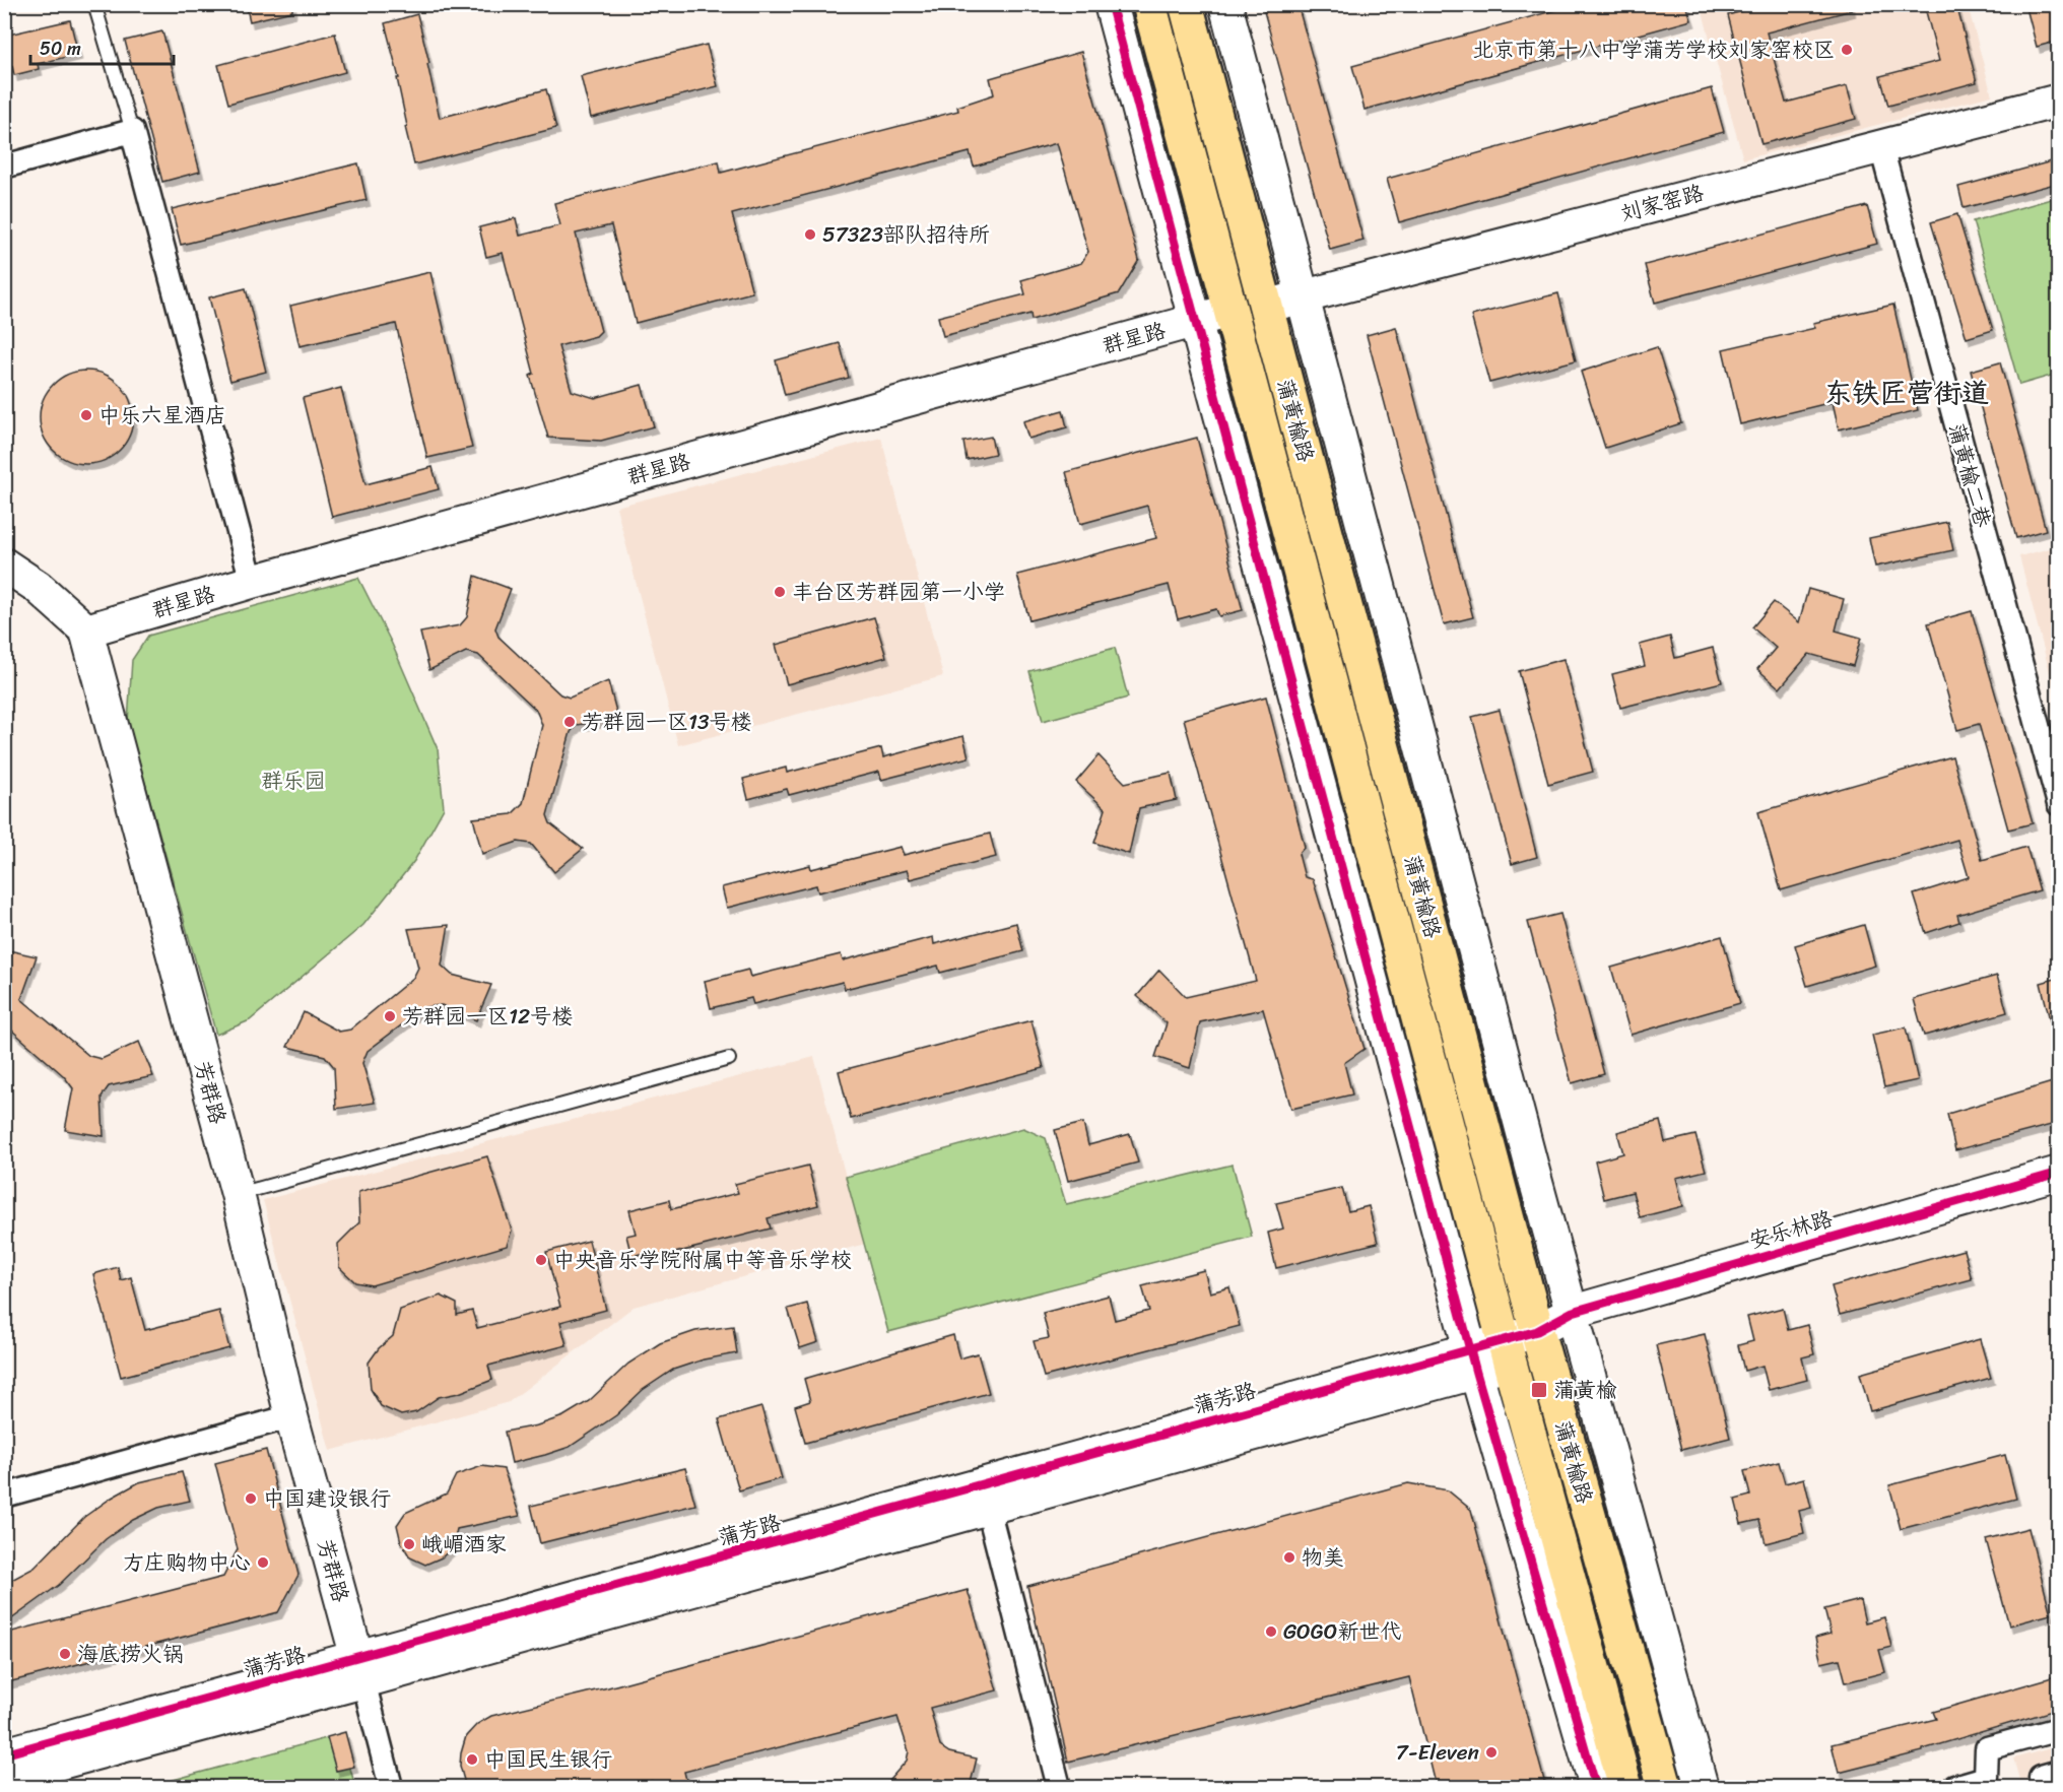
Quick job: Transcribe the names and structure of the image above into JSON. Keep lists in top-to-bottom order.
{
  "streets": {
    "main road": ["蒲黄榆路"],
    "street": [
      "刘家窑路",
      "群星路",
      "蒲黄榆二巷",
      "芳群路",
      "安乐林路",
      "蒲芳路"
    ]
  },
  "crossings": [
    ["刘家窑路", "蒲黄榆路"],
    ["刘家窑路", "蒲黄榆二巷"],
    ["群星路", "蒲黄榆路"],
    ["群星路", "芳群路"],
    ["蒲黄榆路", "安乐林路"],
    ["蒲黄榆路", "蒲芳路"],
    ["芳群路", "蒲芳路"],
    ["安乐林路", "蒲芳路"]
  ],
  "districts": ["东铁匠营街道"],
  "parks": ["群乐园"],
  "places": {
    "other": [
      "北京市第十八中学蒲芳学校刘家窑校区",
      "57323部队招待所",
      "中乐六星酒店",
      "丰台区芳群园第一小学",
      "芳群园一区13号楼",
      "芳群园一区12号楼",
      "中央音乐学院附属中等音乐学校",
      "中国建设银行",
      "峨嵋酒家",
      "物美",
      "方庄购物中心",
      "GOGO新世代",
      "海底捞火锅",
      "7-Eleven",
      "中国民生银行"
    ],
    "transit": ["蒲黄榆"]
  },
  "scale_bar": "50 m"
}
